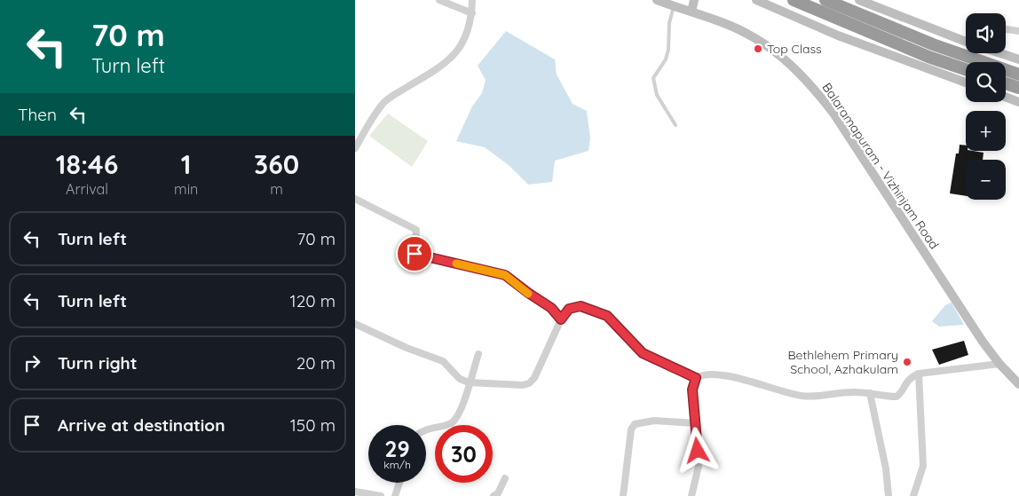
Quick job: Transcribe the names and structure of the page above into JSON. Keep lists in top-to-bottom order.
{
  "streets": {
    "main road": ["Balaramapuram - Vizhinjam Road"]
  },
  "places": ["Top Class", "Bethlehem Primary School, Azhakulam"],
  "page": {
    "turn": ["70 m", "Turn left"],
    "map_buttons": ["+", "−"],
    "then": "Then",
    "eta": [
      "18:46",
      "Arrival",
      "1",
      "min",
      "360",
      "m"
    ],
    "list": [
      {
        "name": "Turn left",
        "value": "70 m"
      },
      {
        "name": "Turn left",
        "value": "120 m"
      },
      {
        "name": "Turn right",
        "value": "20 m"
      },
      {
        "name": "Arrive at destination",
        "value": "150 m"
      }
    ],
    "speed": "29 km/h",
    "limit": "30"
  }
}
